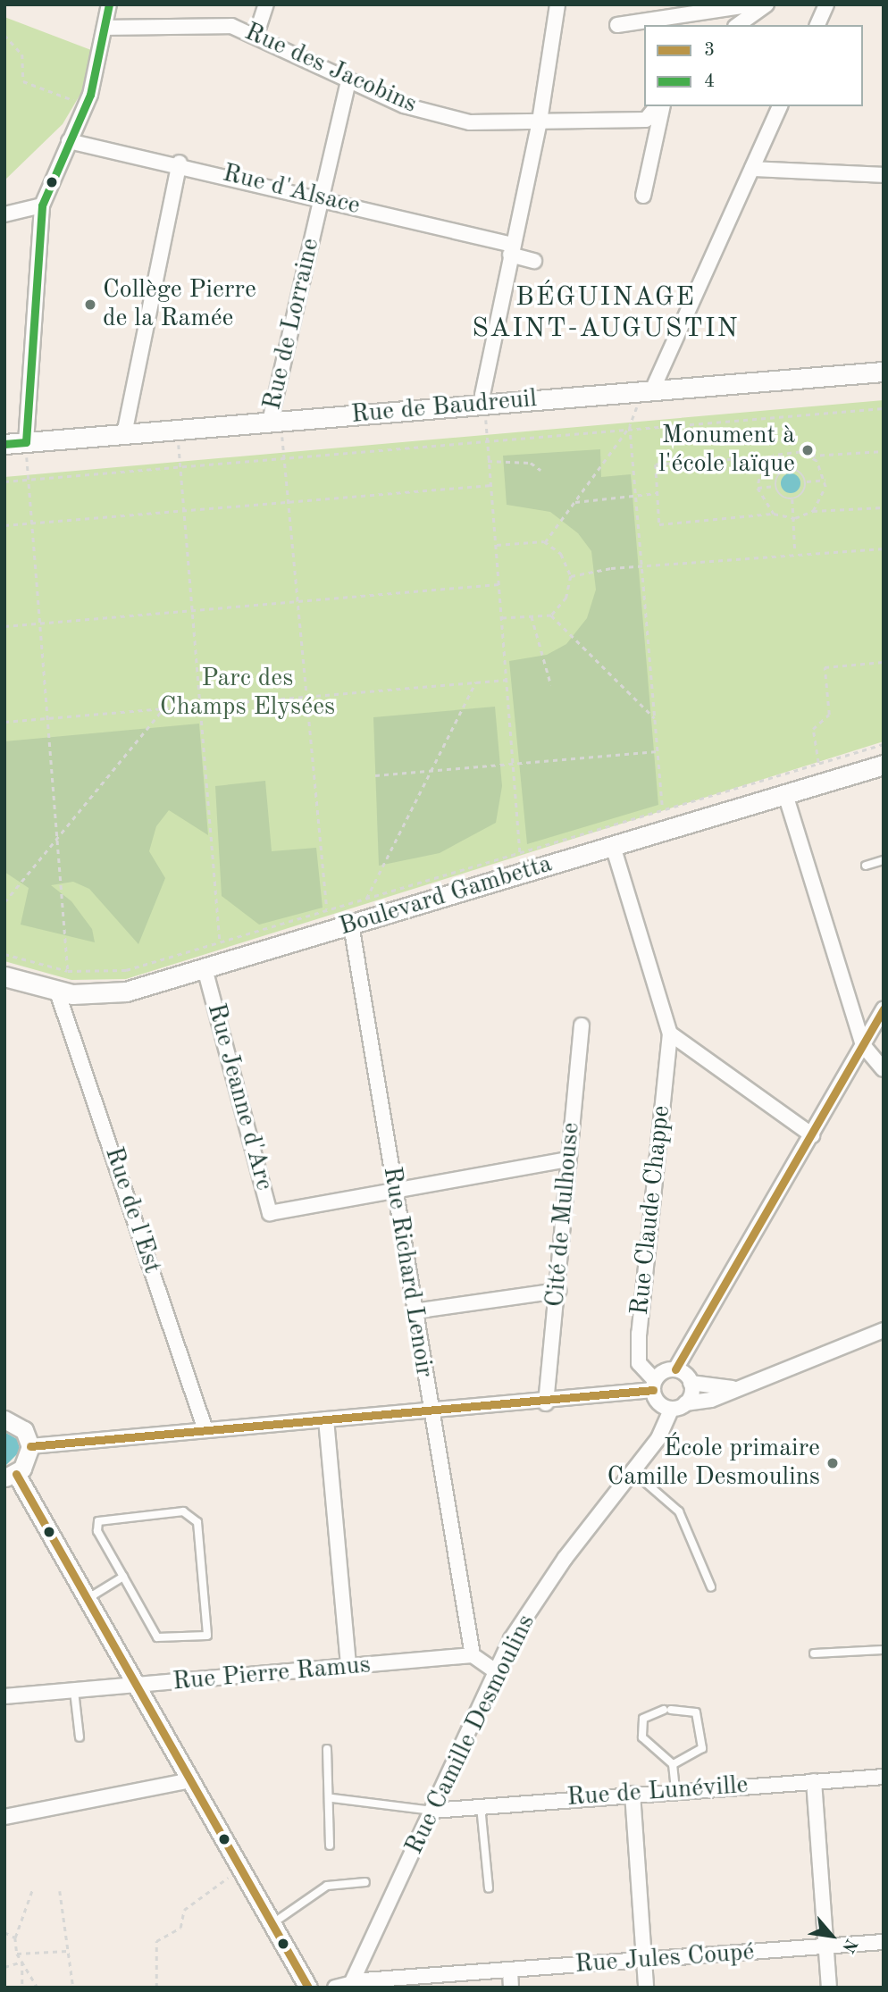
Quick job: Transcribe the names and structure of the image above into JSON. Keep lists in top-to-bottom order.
{
  "streets": {
    "main road": ["Rue de Baudreuil", "Boulevard Gambetta"],
    "street": [
      "Rue des Jacobins",
      "Rue d'Alsace",
      "Rue de Lorraine",
      "Rue Jeanne d'Arc",
      "Rue de l'Est",
      "Rue Claude Chappe",
      "Cité de Mulhouse",
      "Rue Richard Lenoir",
      "Rue Pierre Ramus",
      "Rue Camille Desmoulins",
      "Rue de Lunéville",
      "Rue Jules Coupé"
    ]
  },
  "crossings": [
    ["Rue des Jacobins", "Rue de Lorraine"],
    ["Rue d'Alsace", "Rue de Lorraine"],
    ["Rue de Lorraine", "Rue de Baudreuil"],
    ["Boulevard Gambetta", "Rue Jeanne d'Arc"],
    ["Boulevard Gambetta", "Rue de l'Est"],
    ["Boulevard Gambetta", "Rue Richard Lenoir"],
    ["Rue Jeanne d'Arc", "Rue Richard Lenoir"],
    ["Rue Richard Lenoir", "Rue Pierre Ramus"],
    ["Rue Camille Desmoulins", "Rue de Lunéville"],
    ["Rue Camille Desmoulins", "Rue Jules Coupé"]
  ],
  "districts": ["BÉGUINAGE SAINT-AUGUSTIN"],
  "parks": ["Parc des Champs Elysées"],
  "places": ["Collège Pierre de la Ramée", "Monument à l'école laïque", "École primaire Camille Desmoulins"],
  "lines": ["transit line 4", "transit line 3"],
  "legend": ["3", "4"],
  "north": "bottom right"
}
